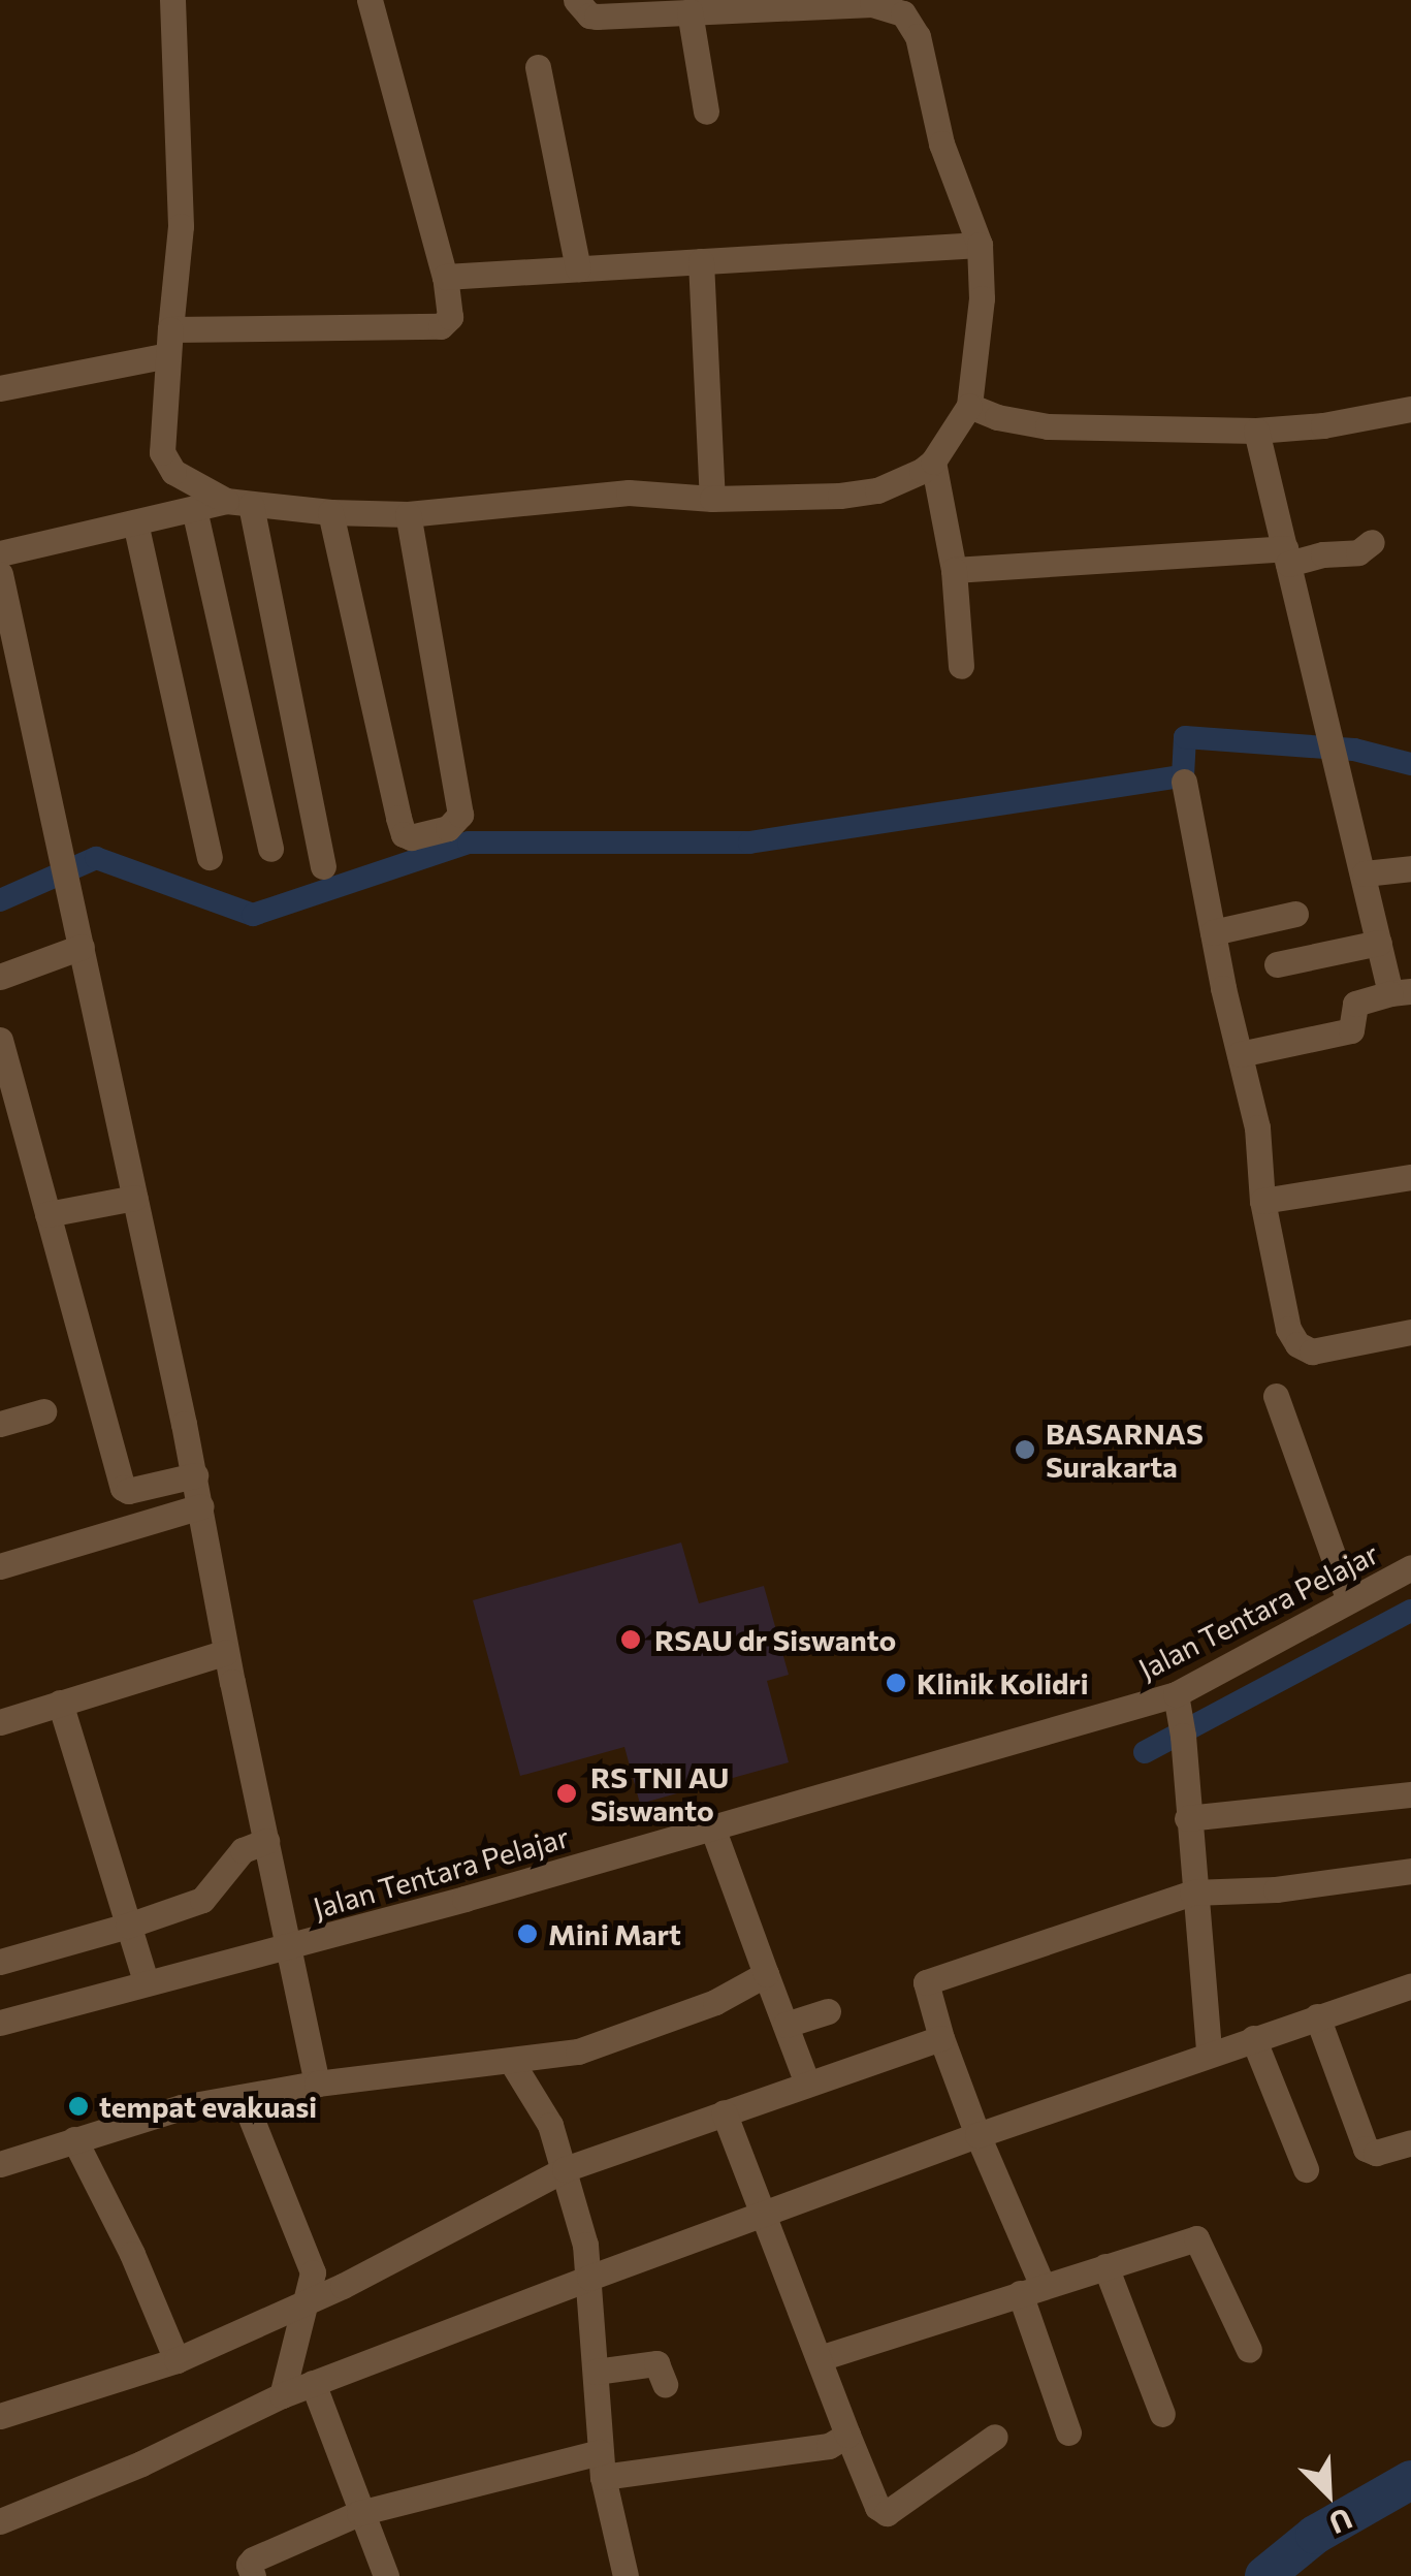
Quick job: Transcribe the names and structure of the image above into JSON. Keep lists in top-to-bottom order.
{
  "streets": {
    "street": ["Jalan Tentara Pelajar"]
  },
  "places": [
    "BASARNAS Surakarta",
    "RSAU dr Siswanto",
    "Klinik Kolidri",
    "RS TNI AU Siswanto",
    "Mini Mart",
    "tempat evakuasi"
  ],
  "north": "bottom right"
}
